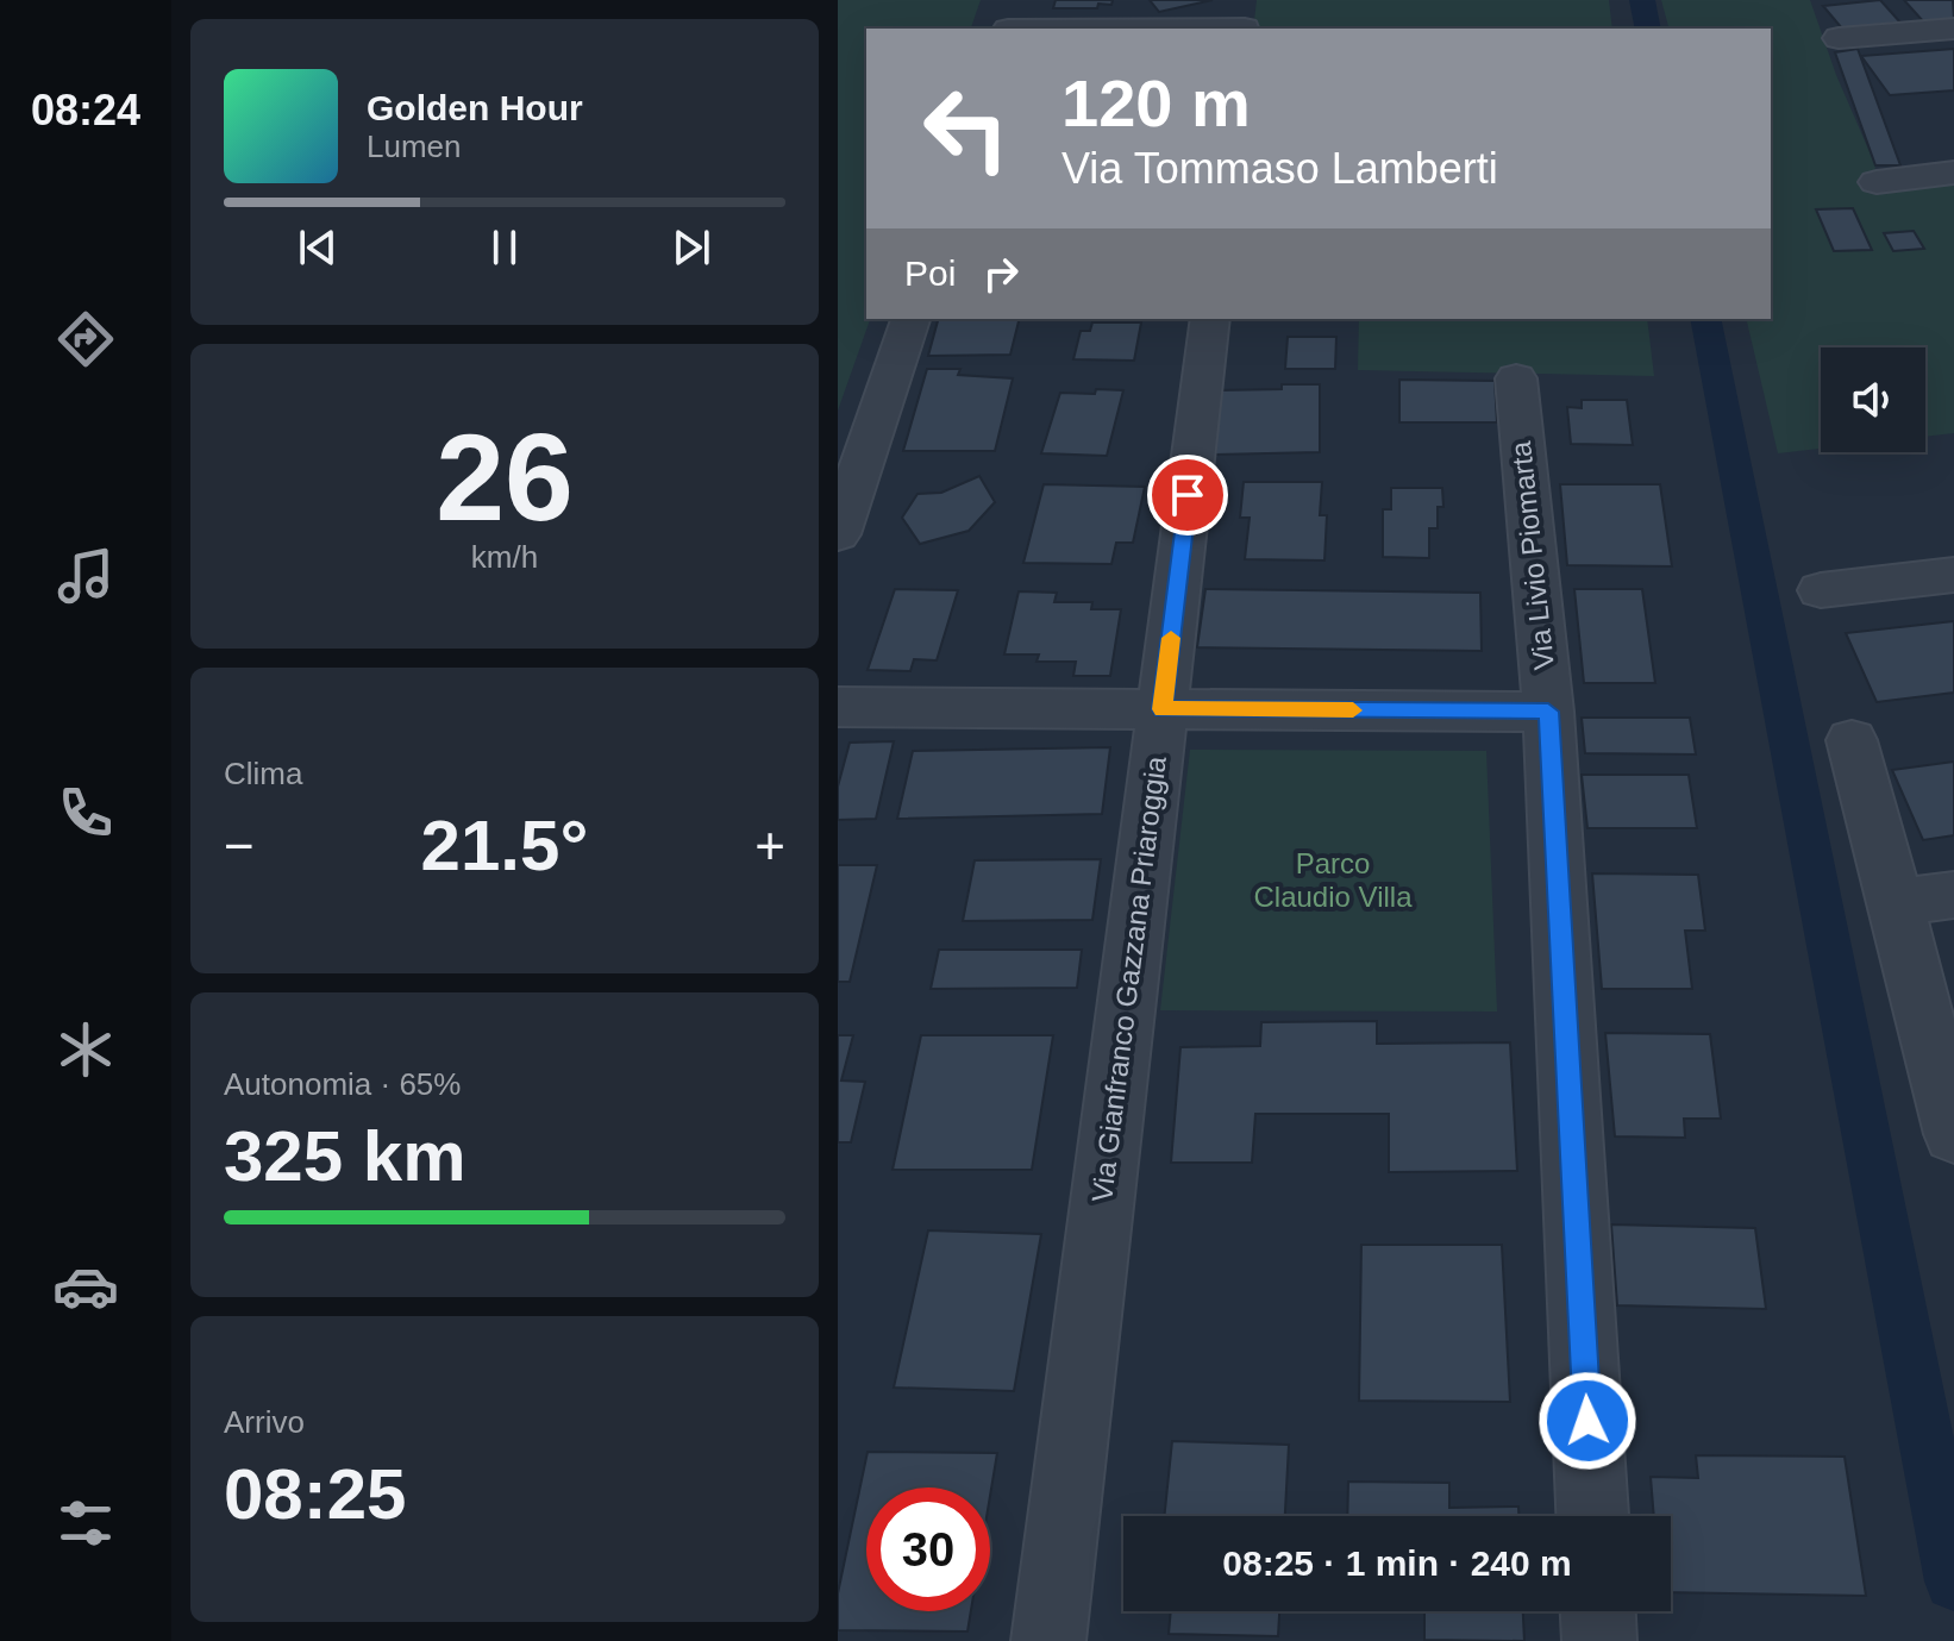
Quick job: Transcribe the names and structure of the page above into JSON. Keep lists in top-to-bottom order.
{
  "streets": {
    "street": ["Via Livio Piomarta", "Via Gianfranco Gazzana Priaroggia"]
  },
  "parks": ["Parco Claudio Villa"],
  "page": {
    "tabs": "08:24",
    "turn": ["120 m", "Via Tommaso Lamberti"],
    "song": ["Golden Hour", "Lumen"],
    "then": "Poi",
    "tile": [
      ["26", "km/h"],
      "Clima",
      ["Autonomia · 65%", "325 km"],
      ["Arrivo", "08:25"]
    ],
    "heat": ["−", "21.5°", "+"],
    "limit": "30",
    "trip": "08:25 · 1 min · 240 m"
  }
}
